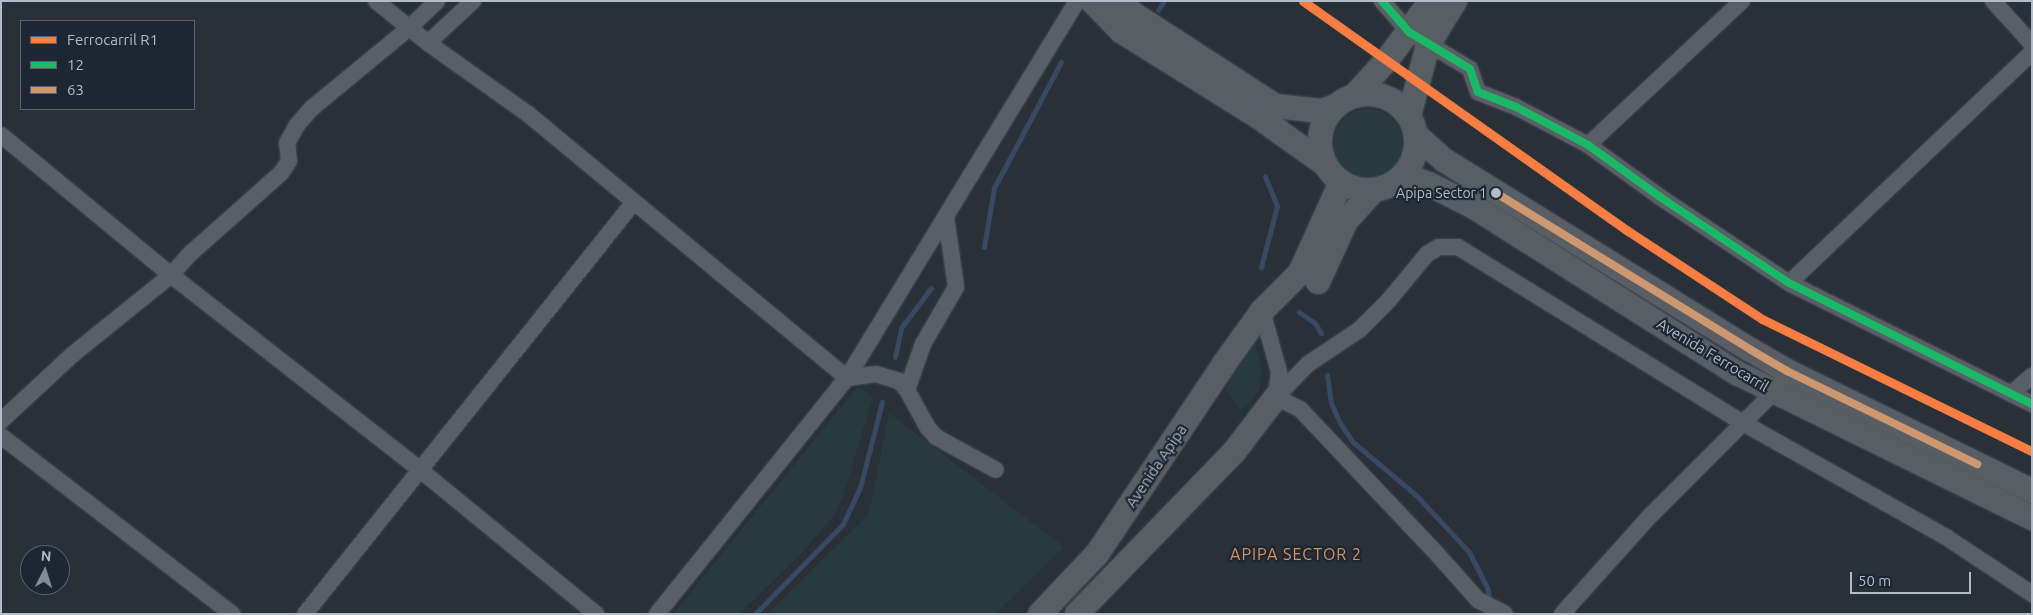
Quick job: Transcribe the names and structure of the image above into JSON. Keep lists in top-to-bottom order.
{
  "streets": {
    "main road": ["Avenida Ferrocarril", "Avenida Apipa"]
  },
  "crossings": [
    ["Avenida Ferrocarril", "Avenida Apipa"]
  ],
  "districts": ["APIPA SECTOR 2"],
  "places": ["Apipa Sector 1"],
  "lines": ["rail line R1", "transit line 12", "transit line 63"],
  "legend": ["Ferrocarril R1", "12", "63"],
  "scale_bar": "50 m",
  "north": "top"
}
